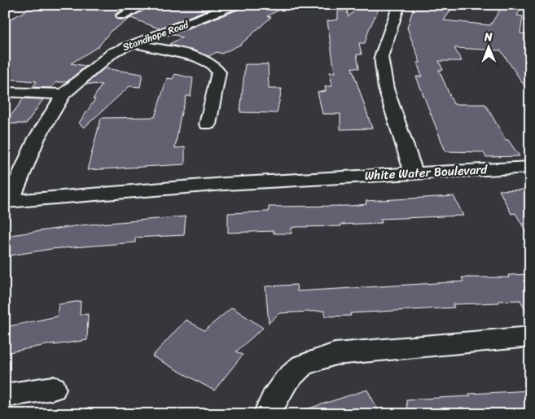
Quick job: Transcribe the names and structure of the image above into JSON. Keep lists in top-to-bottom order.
{
  "streets": {
    "street": ["Standhope Road", "White Water Boulevard"]
  },
  "crossings": [
    ["Standhope Road", "White Water Boulevard"]
  ],
  "north": "top"
}
